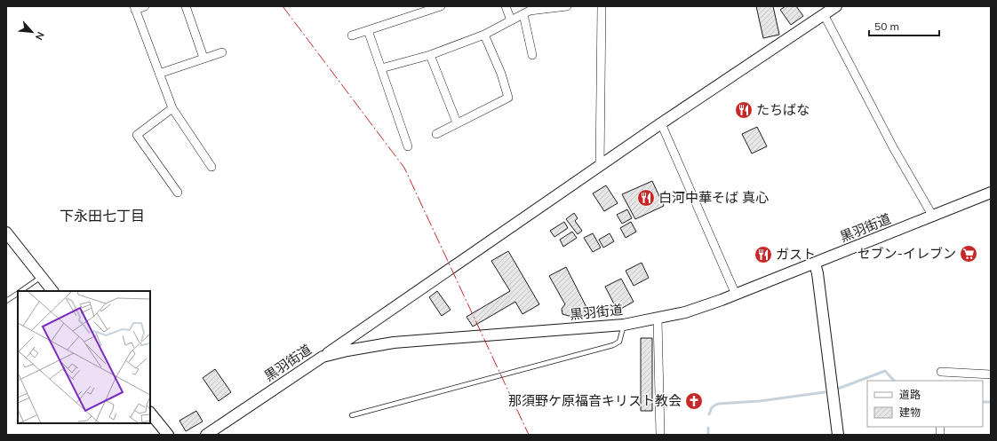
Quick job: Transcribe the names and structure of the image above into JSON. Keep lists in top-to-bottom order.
{
  "streets": {
    "street": ["黒羽街道"]
  },
  "districts": ["下永田七丁目"],
  "places": {
    "restaurant": ["たちばな", "白河中華そば 真心", "ガスト"],
    "supermarket": ["セブン-イレブン"],
    "church": ["那須野ケ原福音キリスト教会"]
  },
  "legend": ["道路", "建物"],
  "scale_bar": "50 m",
  "north": "bottom right"
}
